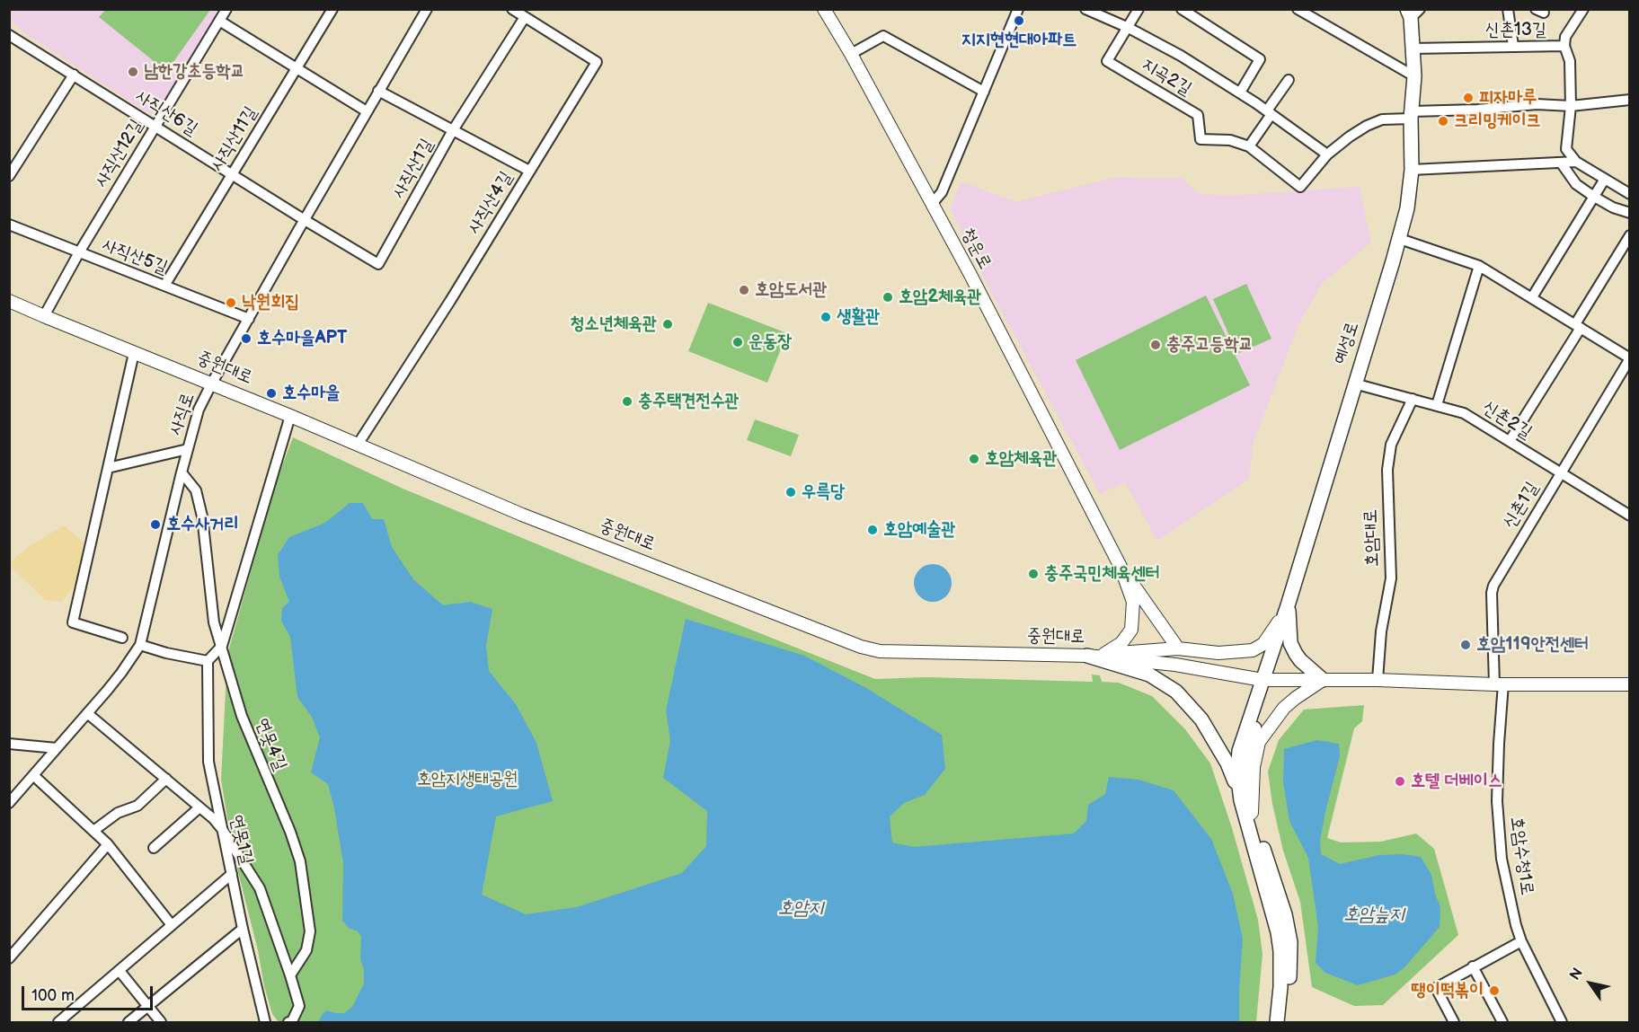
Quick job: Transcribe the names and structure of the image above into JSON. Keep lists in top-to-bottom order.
{
  "streets": {
    "main road": ["예성로"],
    "street": [
      "신촌13길",
      "지곡2길",
      "사직산6길",
      "사직산11길",
      "사직산12길",
      "사직산1길",
      "사직산4길",
      "청운로",
      "사직산5길",
      "중원대로",
      "사직로",
      "신촌2길",
      "신촌1길",
      "호암대로",
      "연못4길",
      "연못1길",
      "호암수청1로"
    ]
  },
  "crossings": [
    ["신촌13길", "예성로"],
    ["사직산6길", "사직산11길"],
    ["사직산6길", "사직산12길"],
    ["사직산6길", "사직산1길"],
    ["사직산6길", "사직로"],
    ["사직산11길", "사직산5길"],
    ["사직산12길", "사직산5길"],
    ["사직산12길", "중원대로"],
    ["사직산1길", "사직산4길"],
    ["사직산1길", "사직로"],
    ["사직산4길", "중원대로"],
    ["사직산5길", "사직로"],
    ["예성로", "중원대로"],
    ["예성로", "신촌2길"],
    ["중원대로", "사직로"],
    ["사직로", "연못4길"],
    ["신촌2길", "신촌1길"],
    ["신촌2길", "호암대로"],
    ["신촌1길", "호암수청1로"]
  ],
  "water": ["호암지", "호암늪지"],
  "parks": ["호암지생태공원"],
  "places": [
    "지지현현대아파트",
    "남한강초등학교",
    "피자마루",
    "크리밍케이크",
    "호암도서관",
    "호암2체육관",
    "낙원회집",
    "생활관",
    "청소년체육관",
    "호수마을APT",
    "운동장",
    "충주고등학교",
    "호수마을",
    "충주택견전수관",
    "호암체육관",
    "우륵당",
    "호수사거리",
    "호암예술관",
    "충주국민체육센터",
    "호암119안전센터",
    "호텔 더베이스",
    "땡이떡볶이"
  ],
  "scale_bar": "100 m",
  "north": "top left"
}
